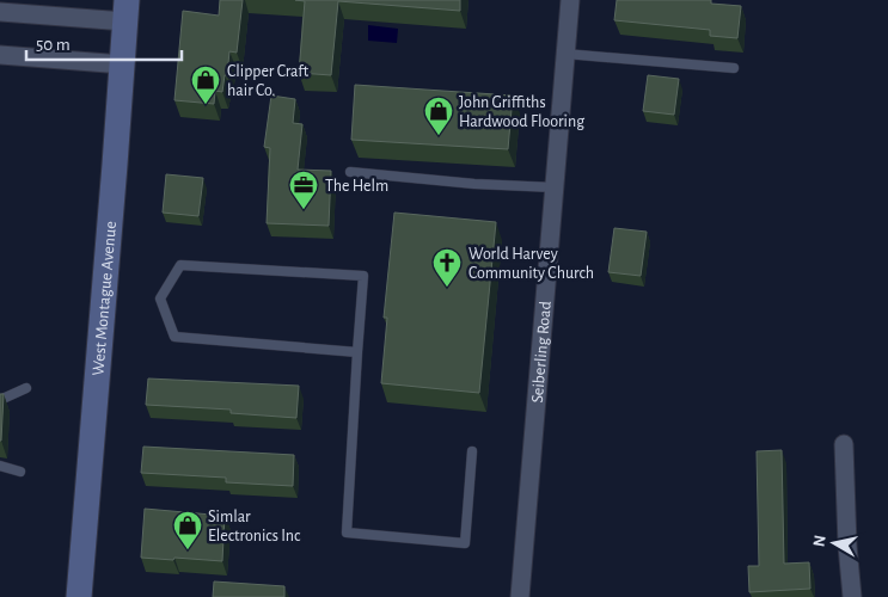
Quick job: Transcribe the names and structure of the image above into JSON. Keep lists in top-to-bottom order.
{
  "streets": {
    "main road": ["West Montague Avenue"],
    "street": ["Seiberling Road"]
  },
  "places": {
    "shop": ["Clipper Craft hair Co.", "John Griffiths Hardwood Flooring", "Simlar Electronics Inc"],
    "office": ["The Helm"],
    "church": ["World Harvey Community Church"]
  },
  "scale_bar": "50 m",
  "north": "left"
}
